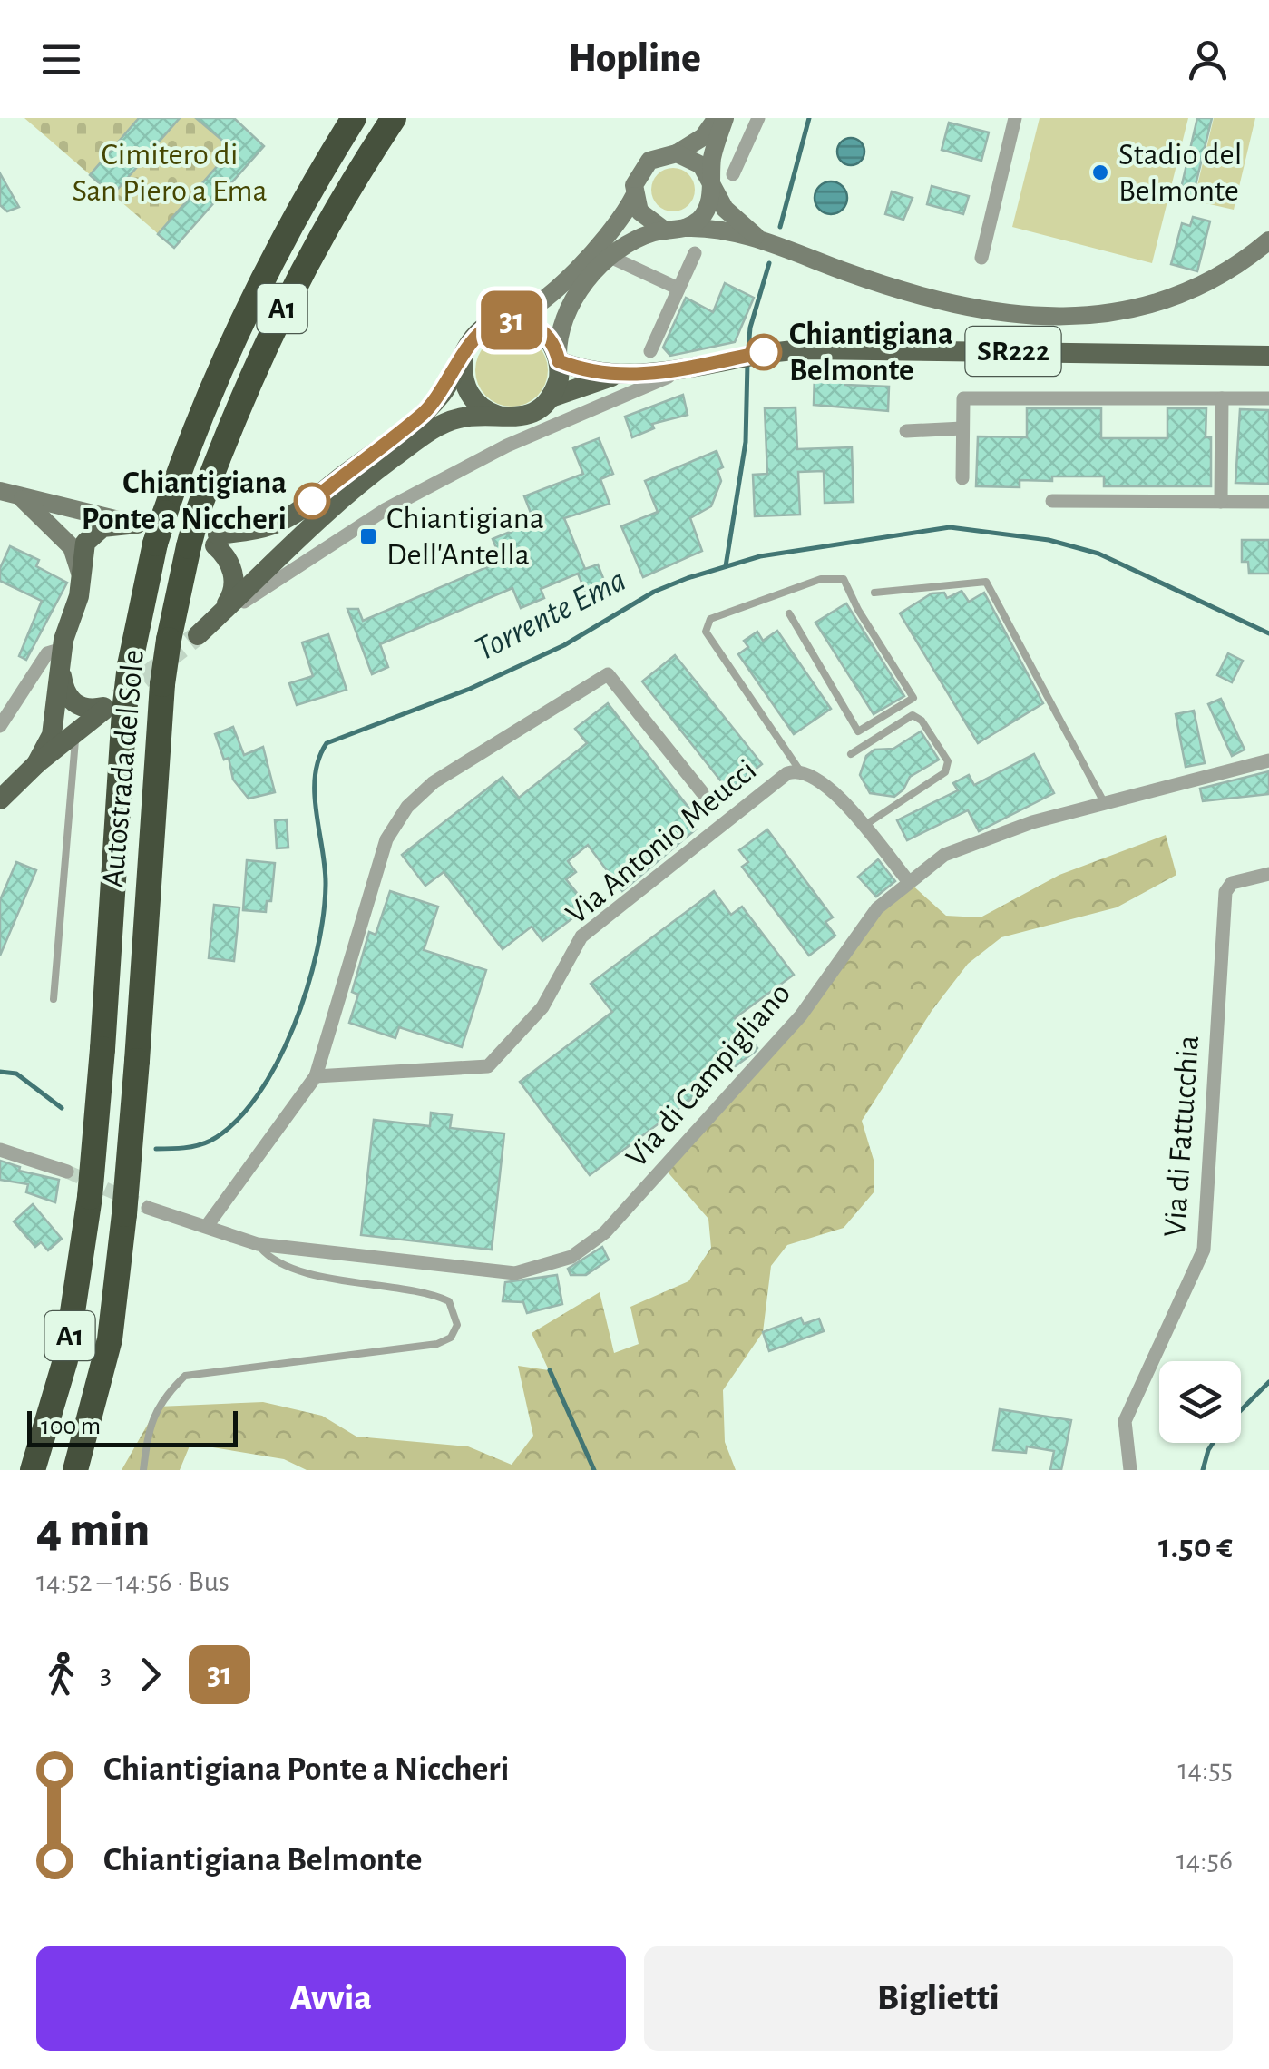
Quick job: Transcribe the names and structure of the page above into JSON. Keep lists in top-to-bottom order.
{
  "streets": {
    "highway": ["A1", "Autostrada del Sole"],
    "main road": ["SR222"],
    "street": ["Via Antonio Meucci", "Via di Campigliano", "Via di Fattucchia"]
  },
  "crossings": [
    ["Autostrada del Sole", "Via di Campigliano"],
    ["Via Antonio Meucci", "Via di Campigliano"]
  ],
  "water": ["Torrente Ema"],
  "parks": ["Cimitero di San Piero a Ema"],
  "places": {
    "other": ["Stadio del Belmonte", "Chiantigiana Belmonte", "Chiantigiana Ponte a Niccheri"],
    "transit": ["Chiantigiana Dell'Antella"]
  },
  "lines": ["bus line 31"],
  "scale_bar": "100 m",
  "page": {
    "header": "Hopline",
    "on_map": "31",
    "scale": "100 m",
    "heading": ["4 min", "14:52 – 14:56 · Bus", "1.50 €"],
    "legs": ["3", "31"],
    "list": [
      {
        "name": "Chiantigiana Ponte a Niccheri",
        "value": "14:55"
      },
      {
        "name": "Chiantigiana Belmonte",
        "value": "14:56"
      }
    ],
    "buttons": ["Avvia", "Biglietti"]
  }
}
